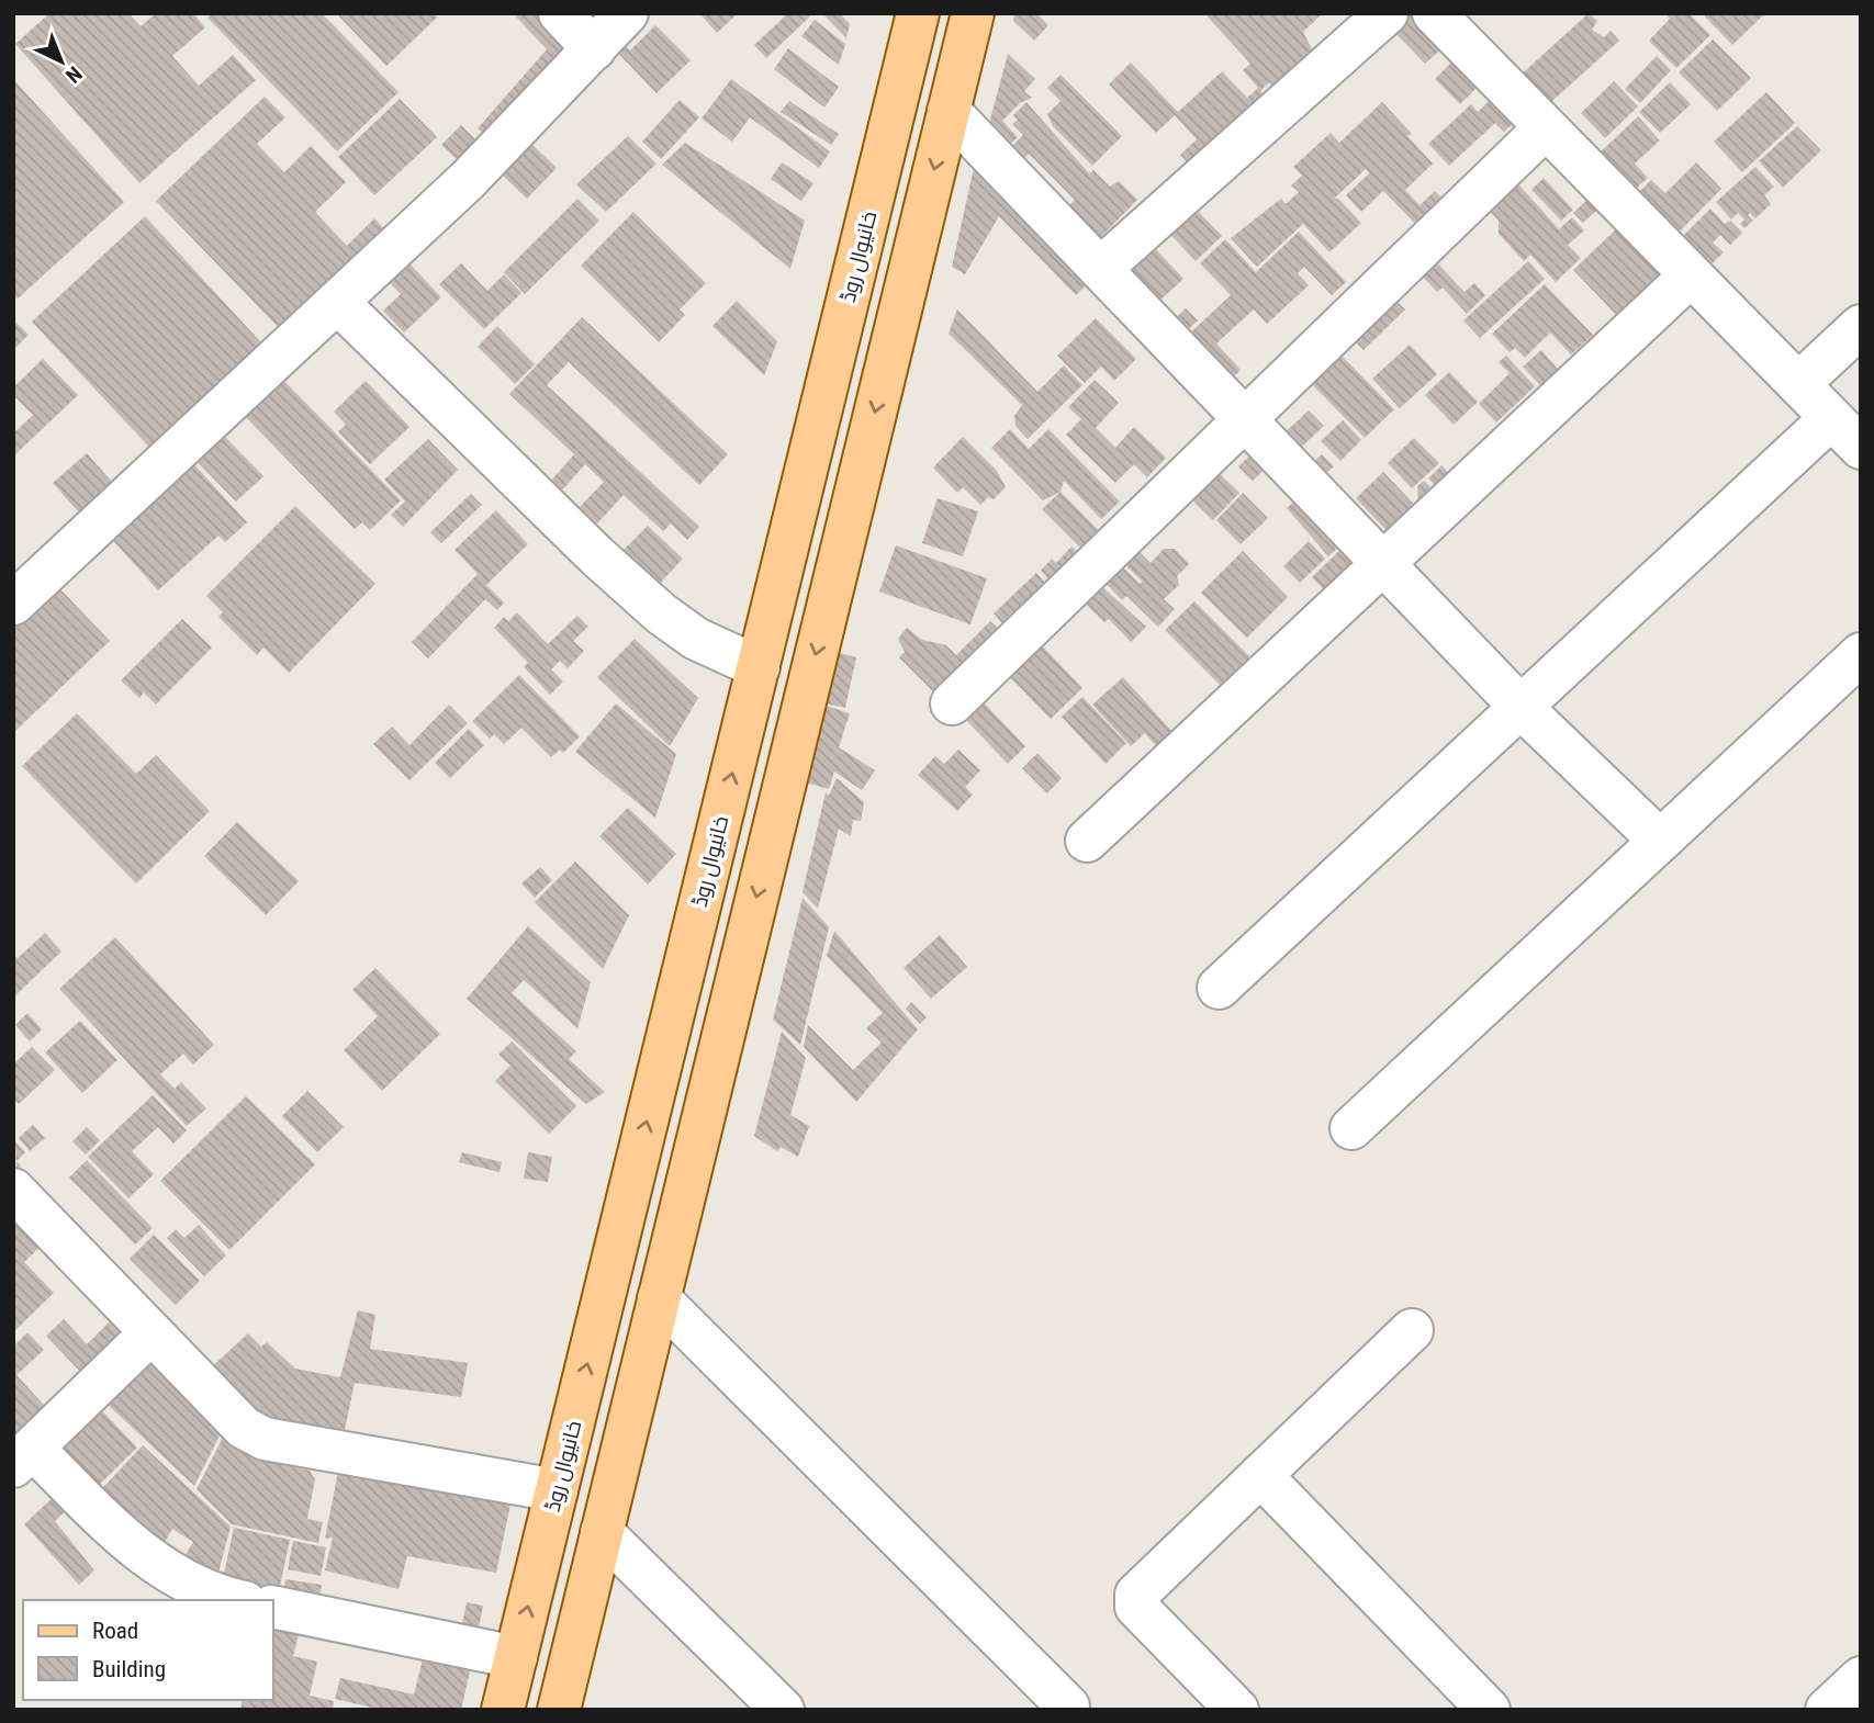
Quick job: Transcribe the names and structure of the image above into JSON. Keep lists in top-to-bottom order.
{
  "streets": {
    "main road": ["خانیوال روڈ"]
  },
  "legend": ["Road", "Building"],
  "north": "bottom right"
}
